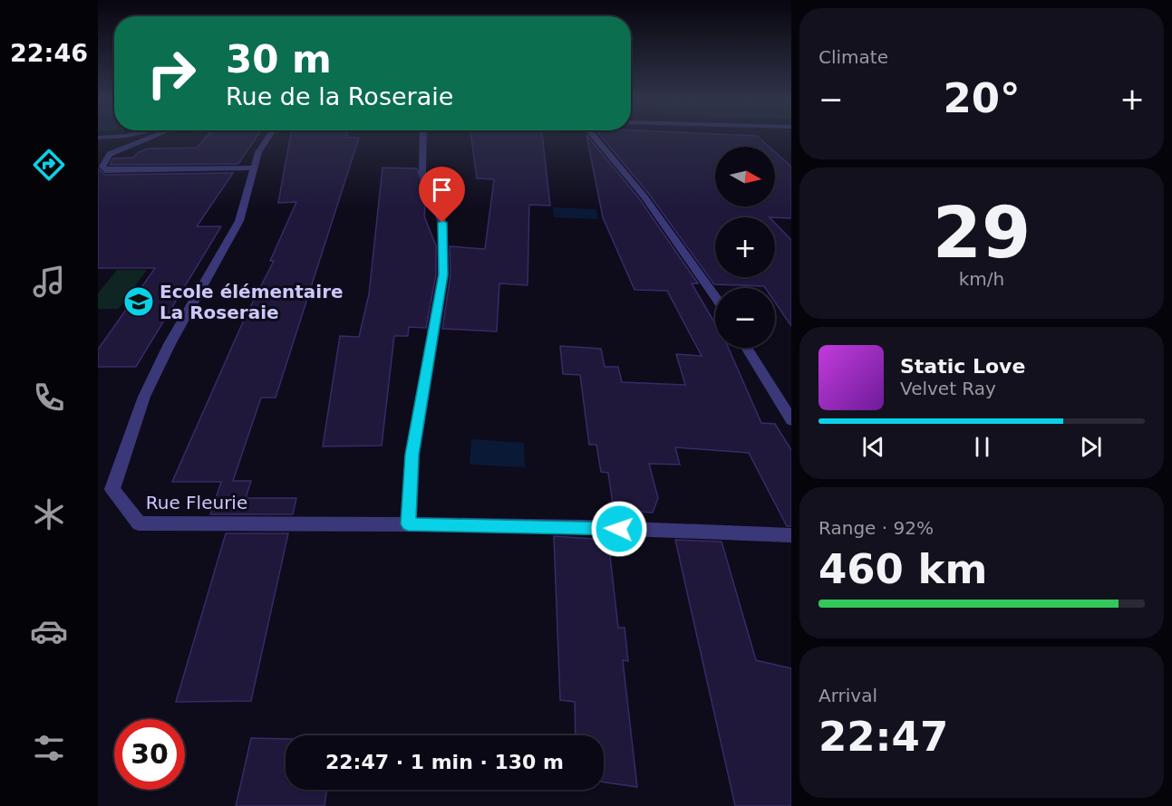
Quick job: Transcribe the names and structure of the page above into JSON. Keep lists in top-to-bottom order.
{
  "streets": {
    "street": ["Rue Fleurie"]
  },
  "places": {
    "school or university": ["Ecole élémentaire La Roseraie"]
  },
  "north": "right",
  "page": {
    "tabs": "22:46",
    "tile": [
      "Climate",
      ["29", "km/h"],
      ["Range · 92%", "460 km"],
      ["Arrival", "22:47"]
    ],
    "turn": ["30 m", "Rue de la Roseraie"],
    "heat": ["−", "20°", "+"],
    "map_buttons": ["+", "−"],
    "song": ["Static Love", "Velvet Ray"],
    "limit": "30",
    "trip": "22:47 · 1 min · 130 m"
  }
}
